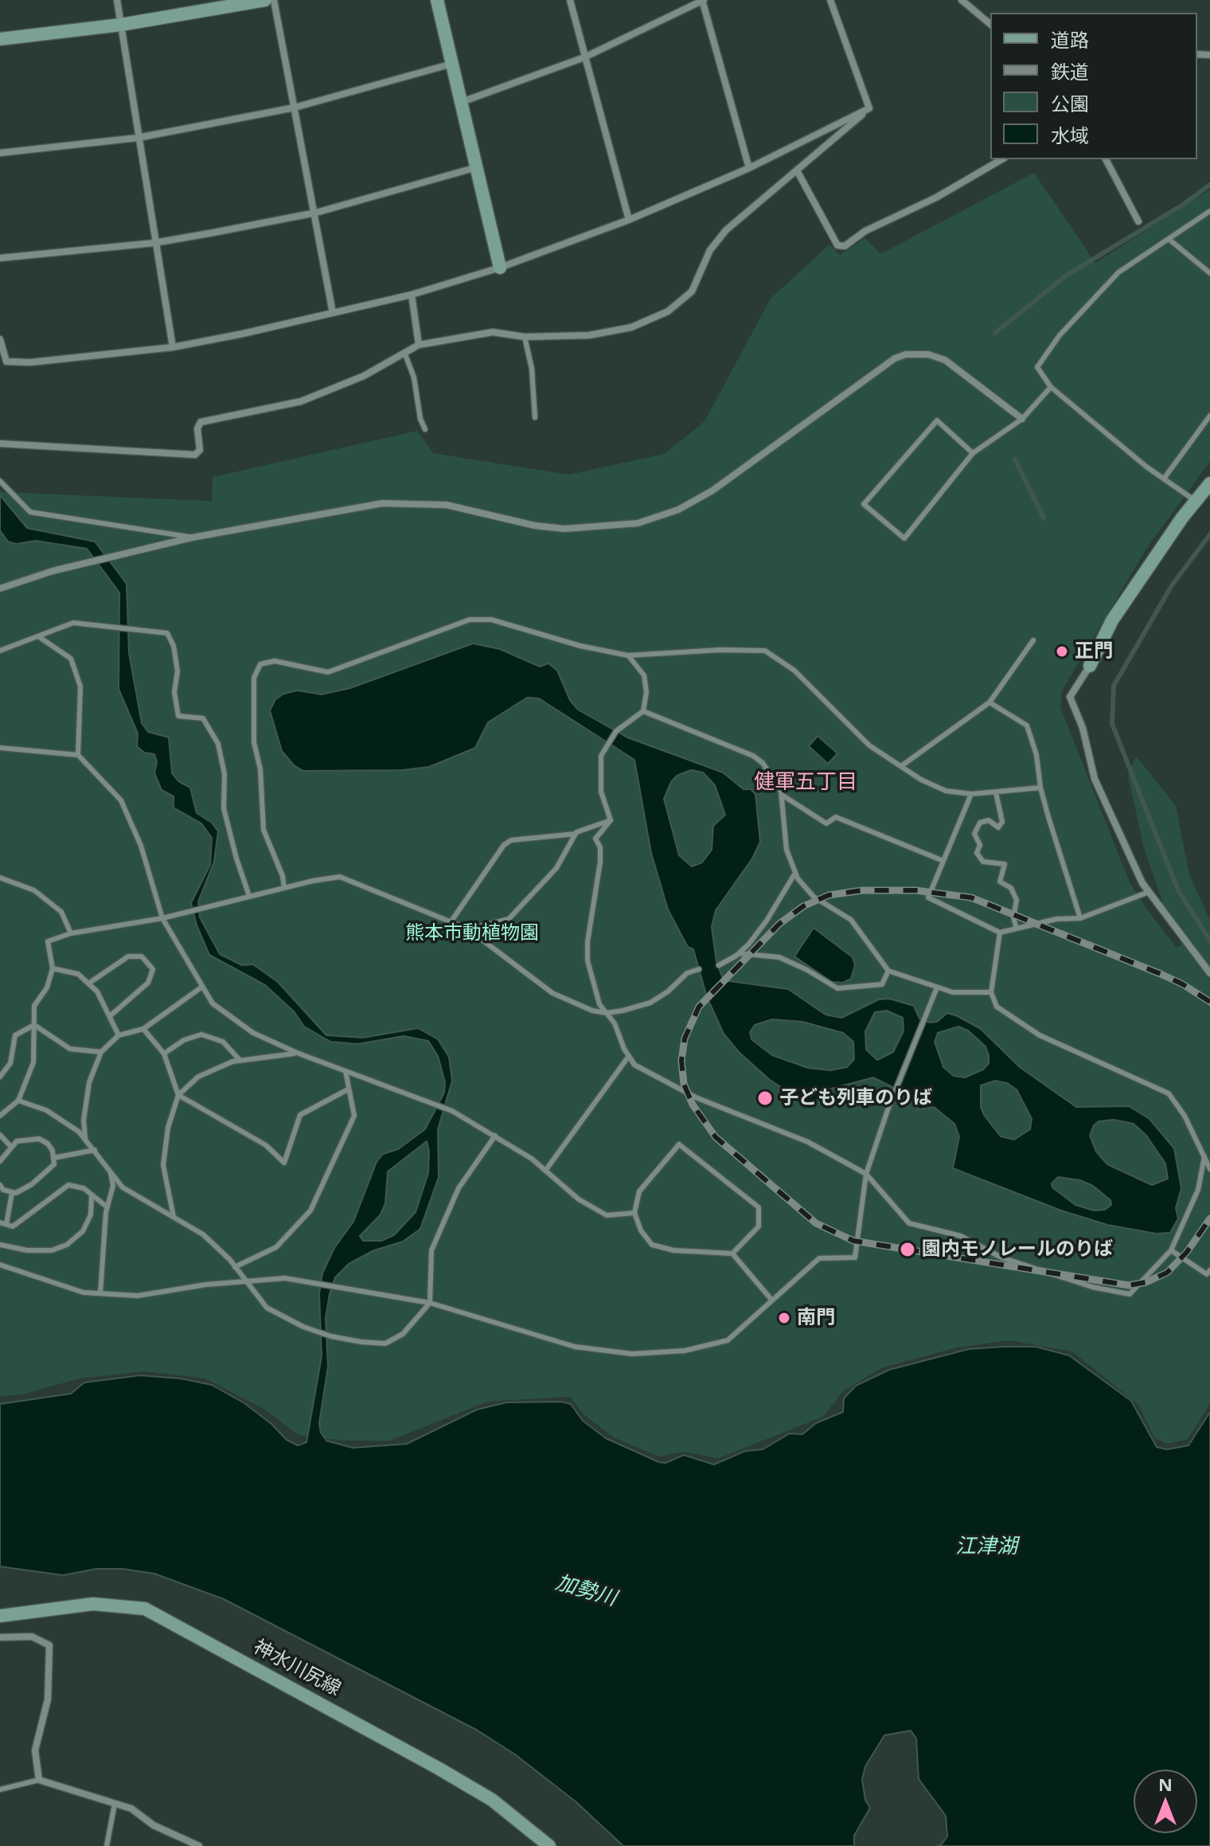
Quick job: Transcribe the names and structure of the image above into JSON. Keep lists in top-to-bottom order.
{
  "streets": {
    "street": ["神水川尻線"]
  },
  "districts": ["健軍五丁目"],
  "water": ["江津湖", "加勢川"],
  "parks": ["熊本市動植物園"],
  "places": [
    "正門",
    "子ども列車のりば",
    "園内モノレールのりば",
    "南門"
  ],
  "legend": [
    "道路",
    "鉄道",
    "公園",
    "水域"
  ],
  "north": "top"
}
